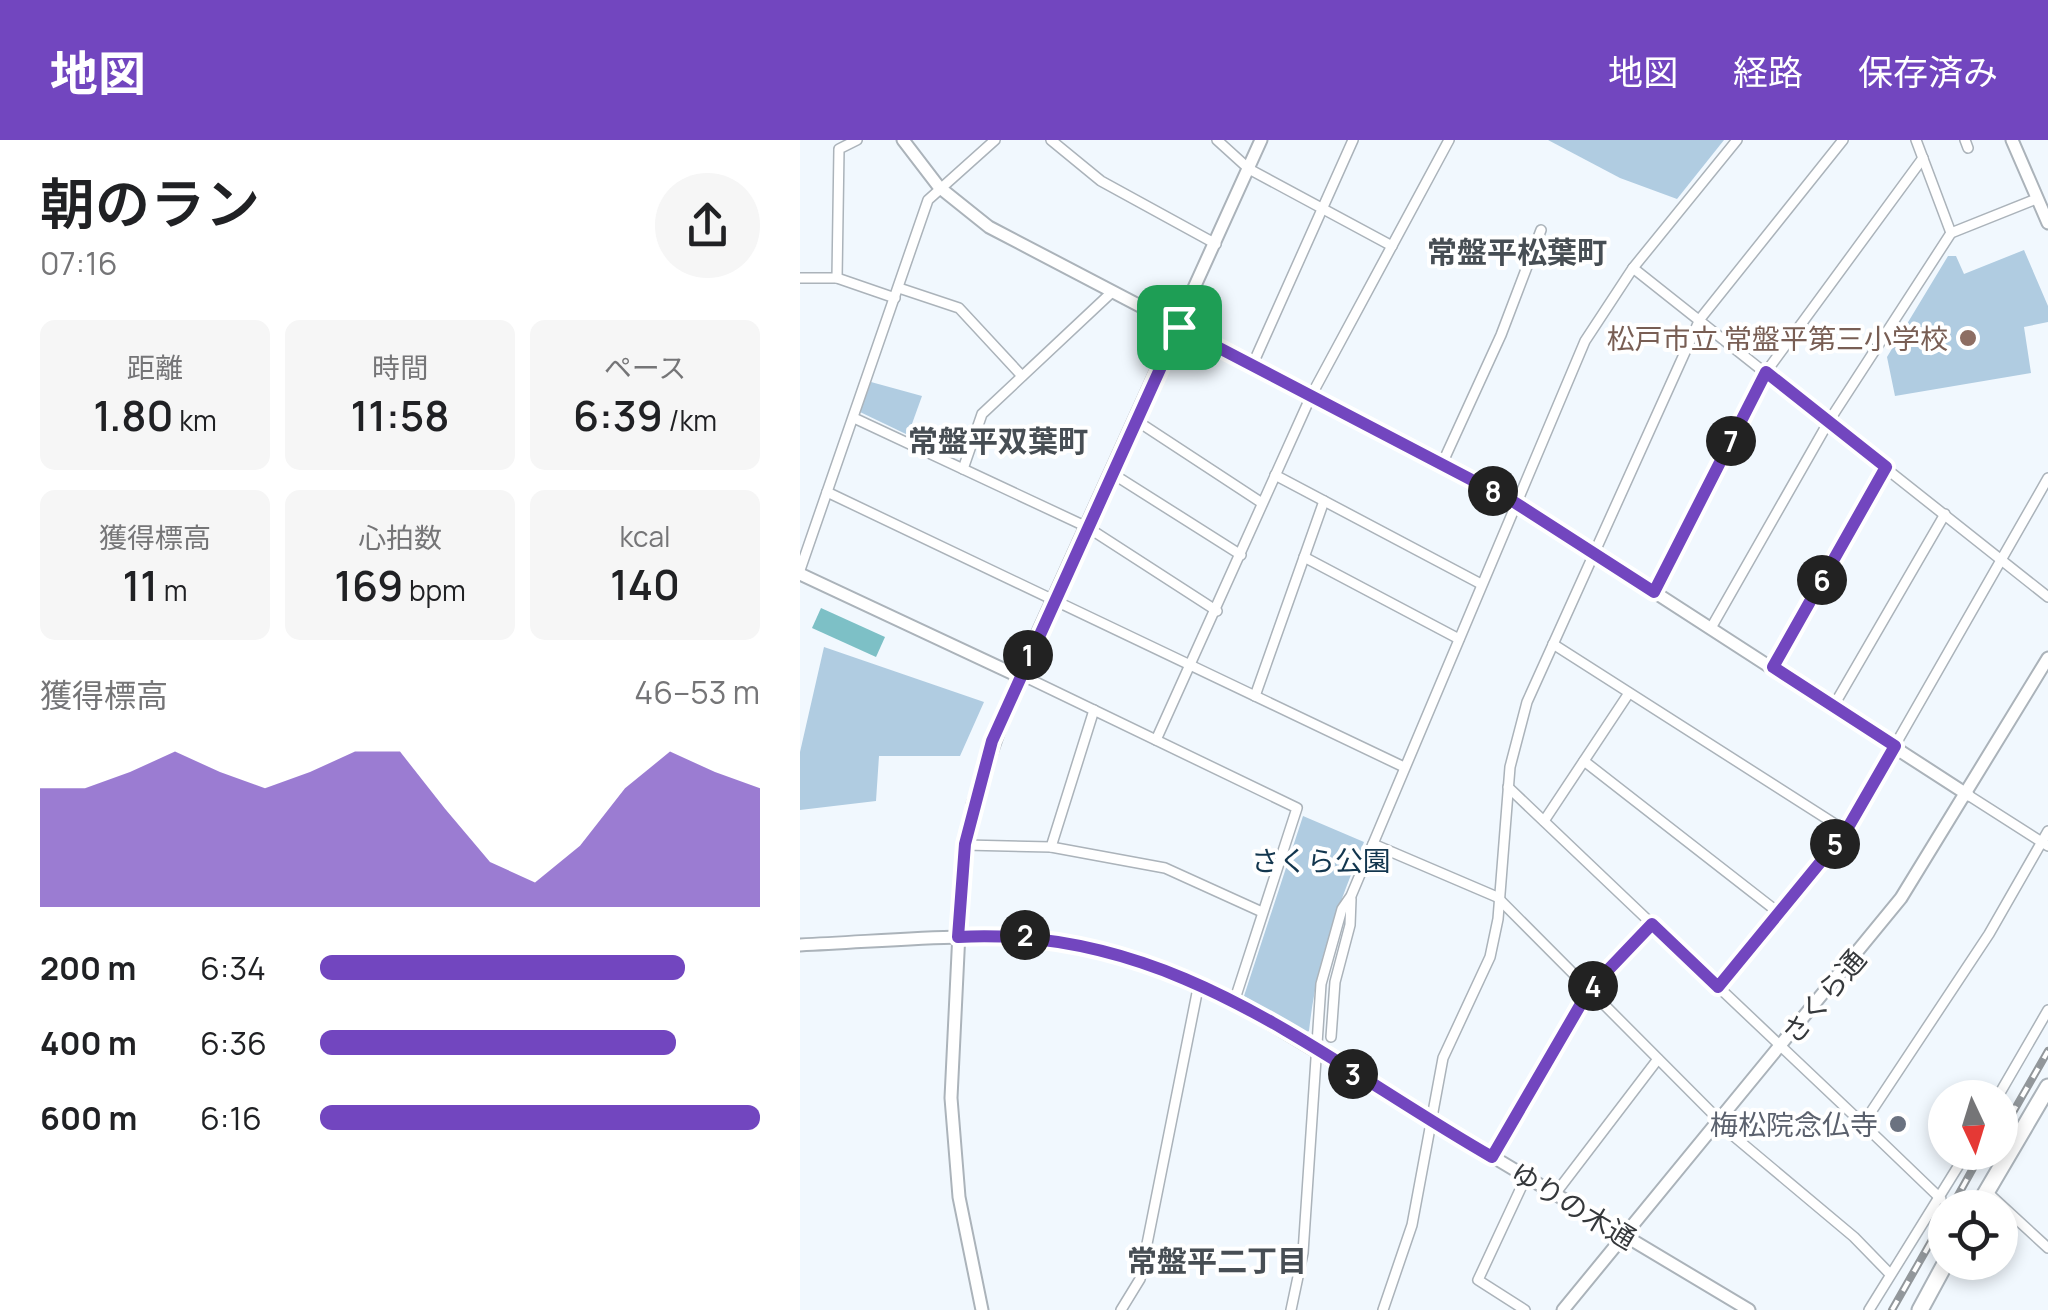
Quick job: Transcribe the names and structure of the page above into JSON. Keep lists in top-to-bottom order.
{
  "streets": {
    "street": ["さくら通", "ゆりの木通"]
  },
  "crossings": [
    ["さくら通", "ゆりの木通"]
  ],
  "districts": ["常盤平松葉町", "常盤平双葉町", "常盤平二丁目"],
  "parks": ["さくら公園"],
  "places": ["松戸市立 常盤平第三小学校", "梅松院念仏寺"],
  "north": "bottom",
  "page": {
    "header": "地図",
    "nav": ["地図", "経路", "保存済み"],
    "heading": ["朝のラン", "07:16"],
    "stats": [
      ["距離", "1.80 km"],
      ["時間", "11:58"],
      ["ペース", "6:39 /km"],
      ["獲得標高", "11 m"],
      ["心拍数", "169 bpm"],
      ["kcal", "140"]
    ],
    "pins": [
      "7",
      "8",
      "6",
      "1",
      "5",
      "2",
      "4",
      "3"
    ],
    "chart": ["獲得標高", "46–53 m"],
    "list": [
      {
        "name": "200 m",
        "note": "6:34"
      },
      {
        "name": "400 m",
        "note": "6:36"
      },
      {
        "name": "600 m",
        "note": "6:16"
      }
    ]
  }
}
